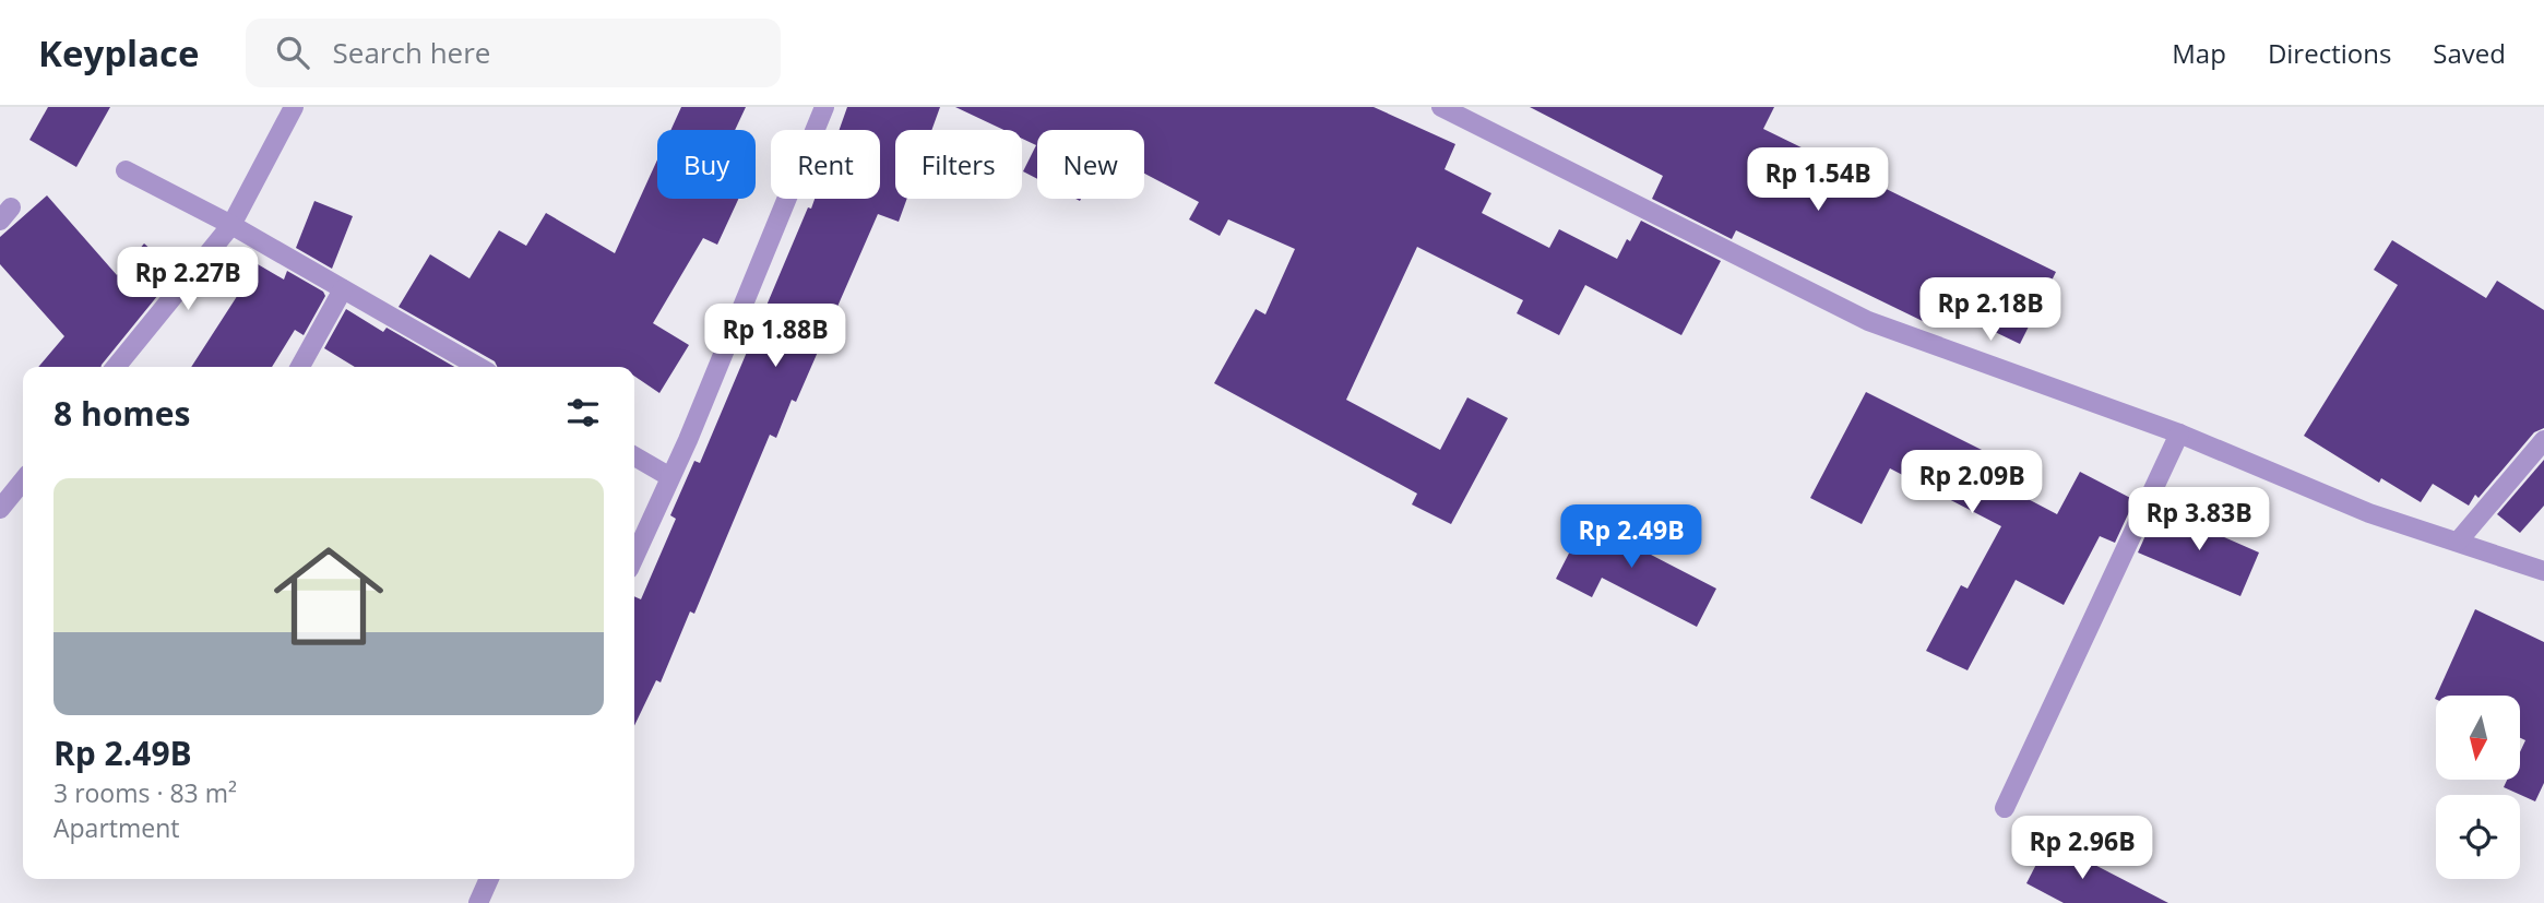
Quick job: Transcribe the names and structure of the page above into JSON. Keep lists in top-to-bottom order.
{
  "north": "bottom",
  "page": {
    "header": "Keyplace",
    "search": "Search here",
    "nav": ["Map", "Directions", "Saved"],
    "chip": [
      "Buy",
      "Rent",
      "Filters",
      "New"
    ],
    "price": [
      "Rp 1.54B",
      "Rp 2.27B",
      "Rp 2.18B",
      "Rp 1.88B",
      "Rp 2.09B",
      "Rp 3.83B",
      "Rp 2.49B",
      "Rp 2.96B"
    ],
    "heading": "8 homes",
    "list": [
      {
        "name": "Rp 2.49B",
        "note": "3 rooms · 83 m² · Apartment"
      }
    ]
  }
}
